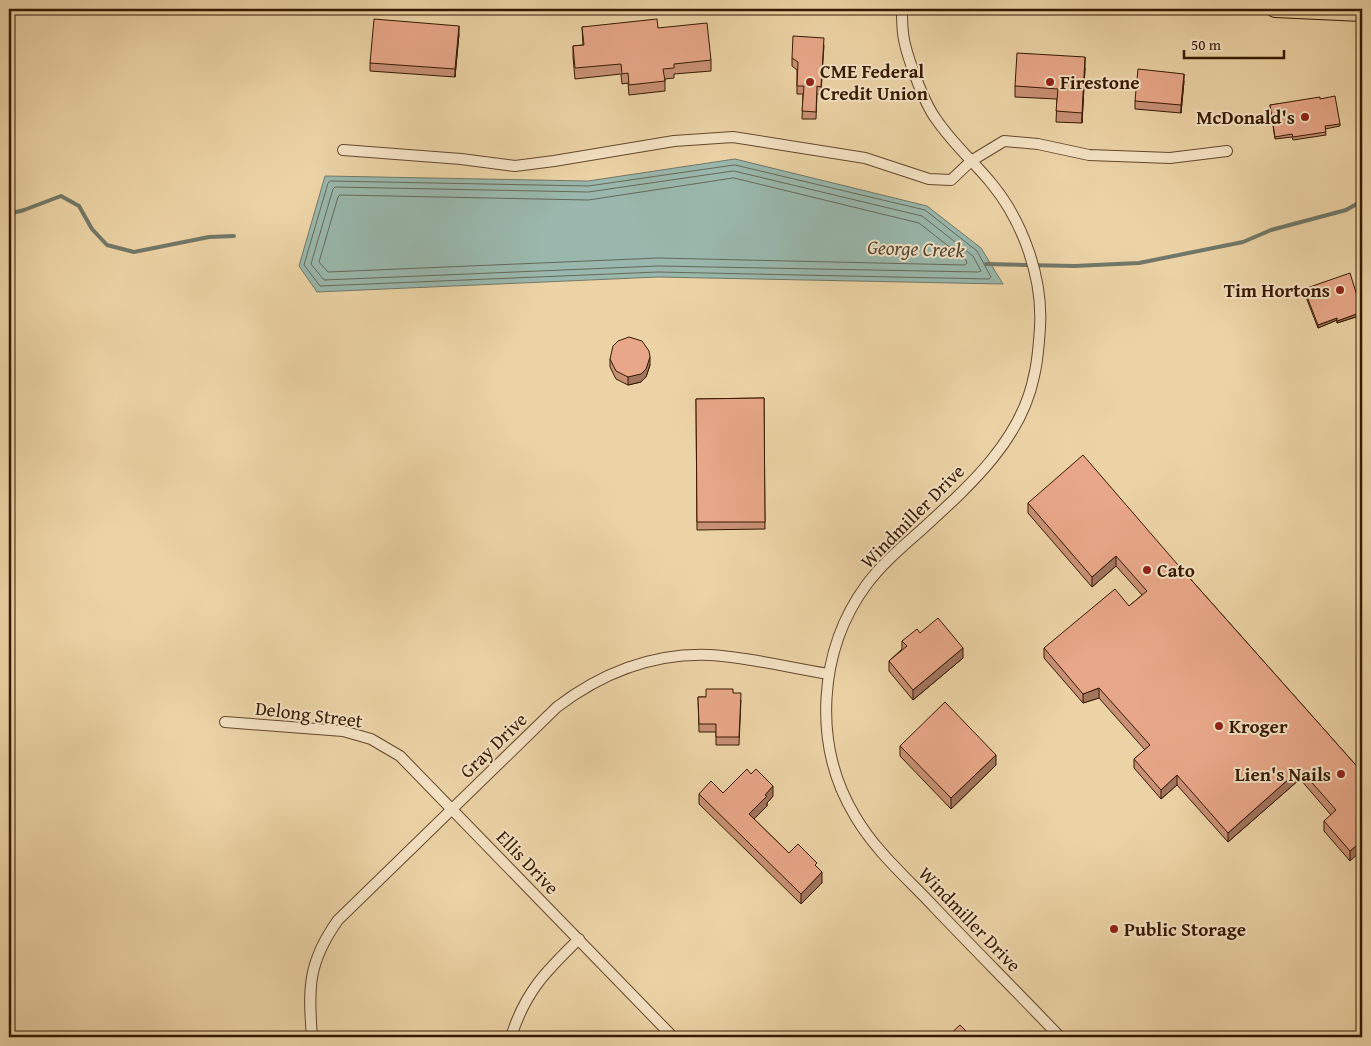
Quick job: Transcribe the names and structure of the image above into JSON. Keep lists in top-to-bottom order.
{
  "streets": {
    "street": [
      "Windmiller Drive",
      "Delong Street",
      "Gray Drive",
      "Ellis Drive"
    ]
  },
  "crossings": [
    ["Windmiller Drive", "Gray Drive"],
    ["Delong Street", "Gray Drive"],
    ["Delong Street", "Ellis Drive"],
    ["Gray Drive", "Ellis Drive"]
  ],
  "water": ["George Creek"],
  "places": [
    "CME Federal Credit Union",
    "Firestone",
    "McDonald's",
    "Tim Hortons",
    "Cato",
    "Kroger",
    "Lien's Nails",
    "Public Storage"
  ],
  "scale_bar": "50 m"
}
